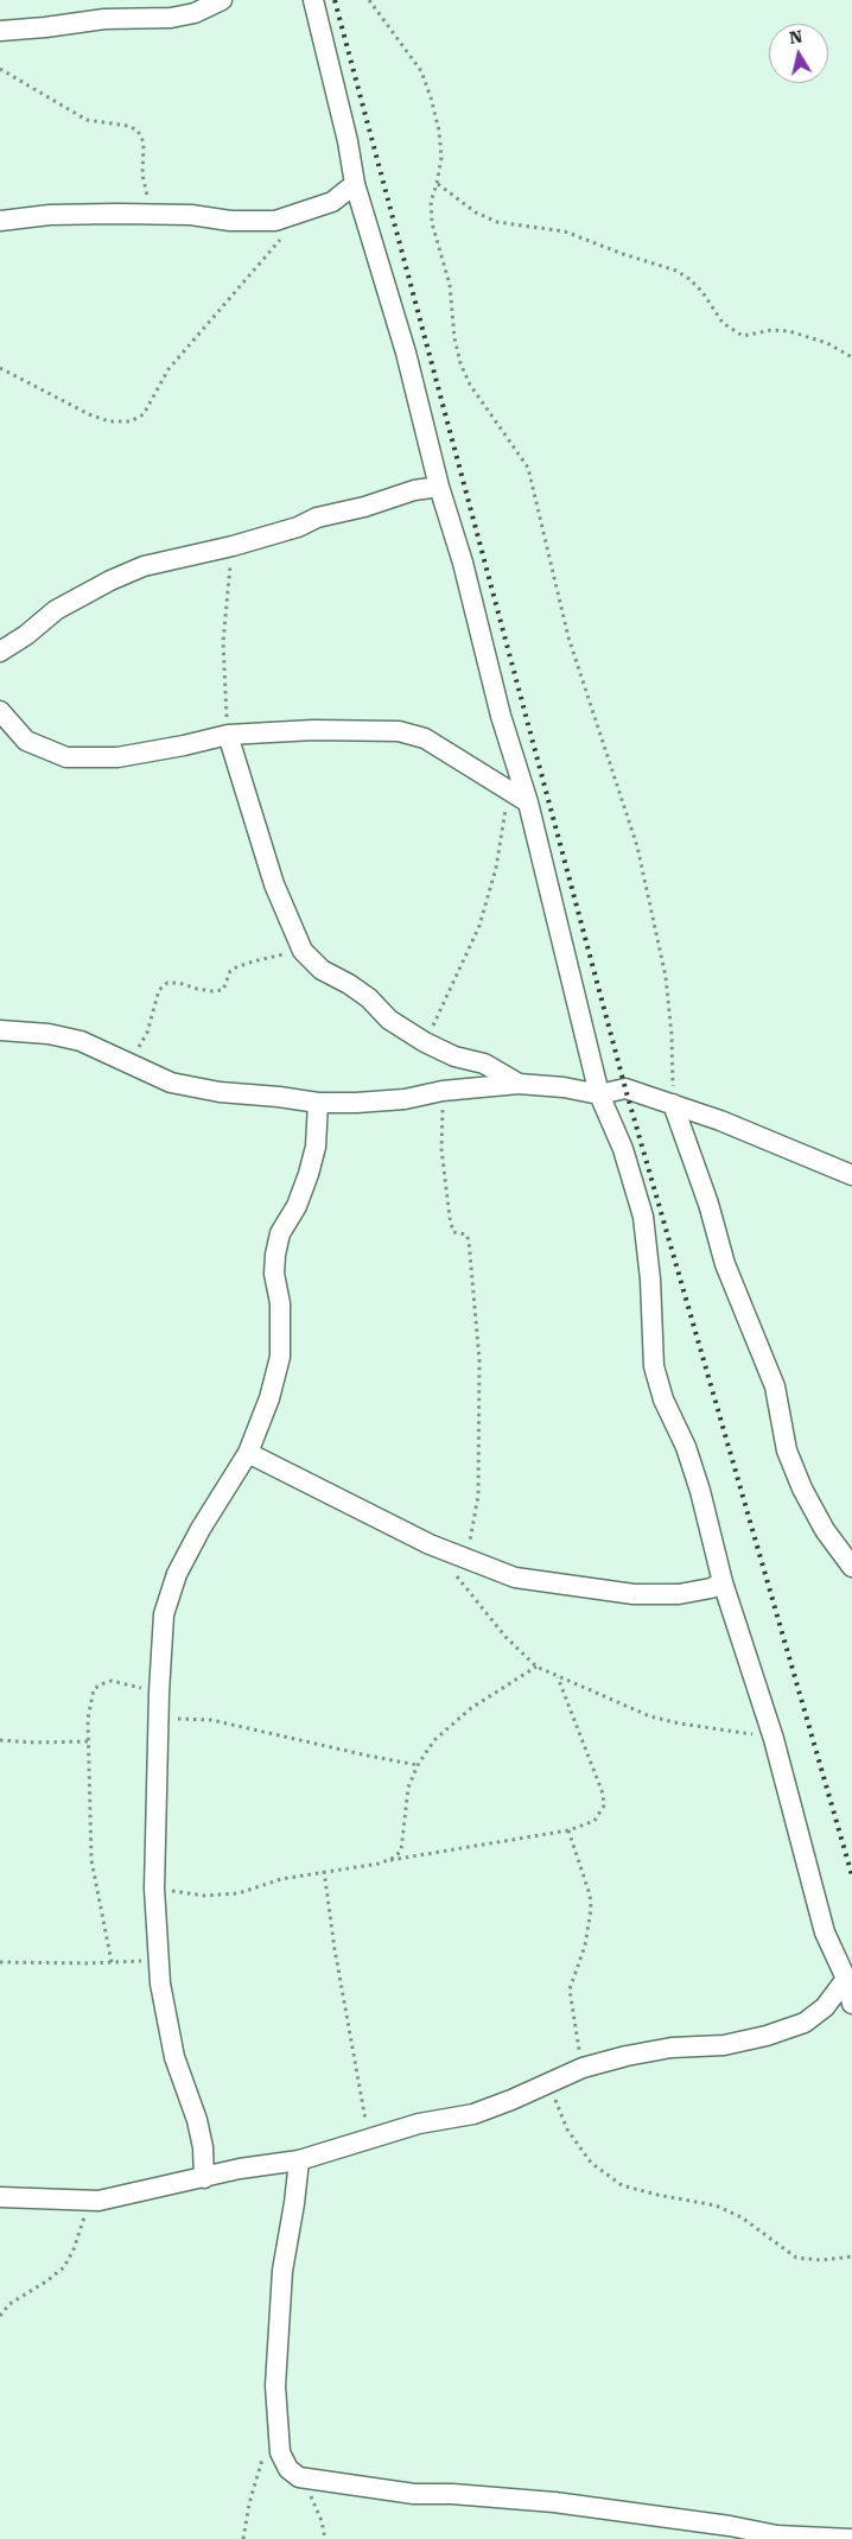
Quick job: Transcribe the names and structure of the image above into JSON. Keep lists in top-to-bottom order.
{
  "north": "top"
}
